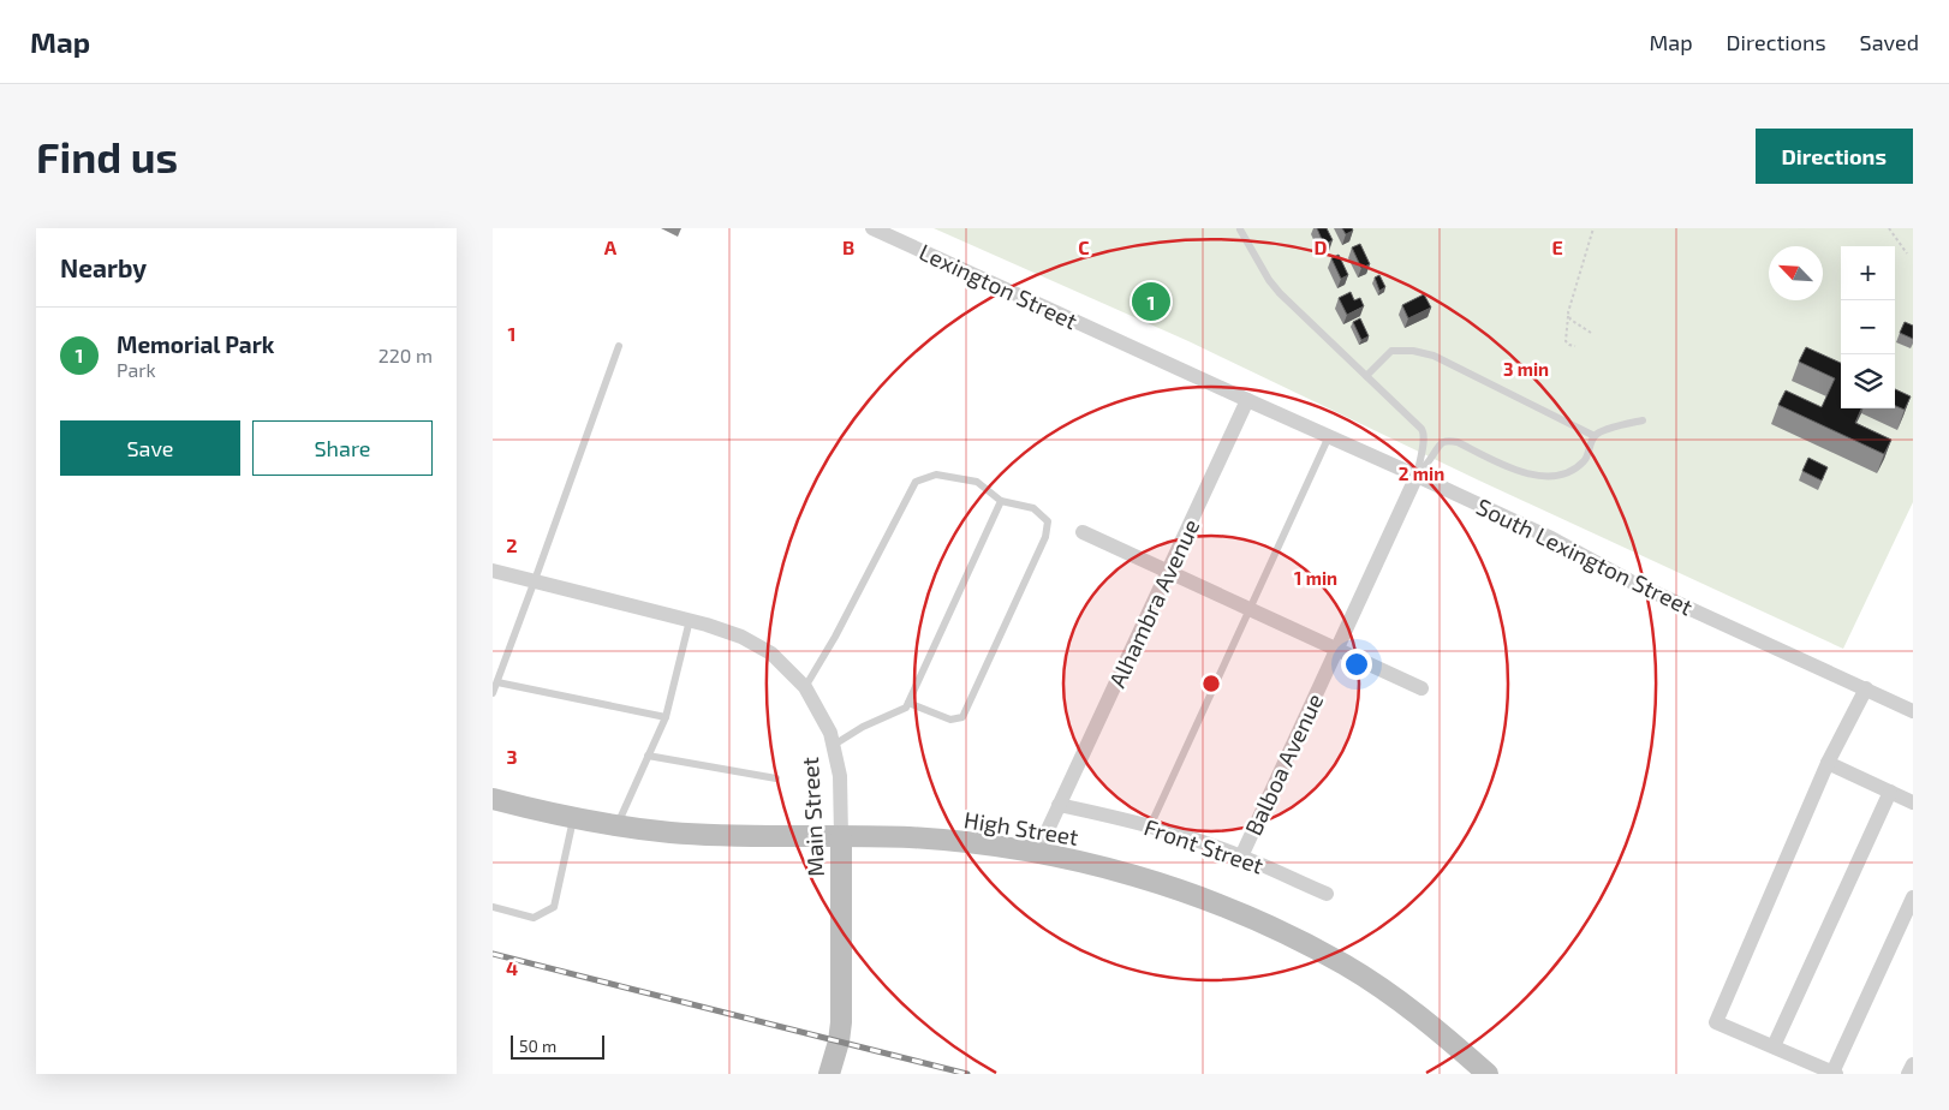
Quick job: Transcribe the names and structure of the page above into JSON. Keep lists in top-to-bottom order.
{
  "streets": {
    "main road": ["Main Street", "High Street"],
    "street": [
      "Lexington Street",
      "South Lexington Street",
      "Alhambra Avenue",
      "Balboa Avenue",
      "Front Street"
    ]
  },
  "crossings": [
    ["Lexington Street", "South Lexington Street"],
    ["South Lexington Street", "Alhambra Avenue"],
    ["South Lexington Street", "Balboa Avenue"],
    ["Alhambra Avenue", "Front Street"],
    ["Balboa Avenue", "Front Street"],
    ["Main Street", "High Street"]
  ],
  "scale_bar": "50 m",
  "north": "top left",
  "page": {
    "header": "Map",
    "nav": ["Map", "Directions", "Saved"],
    "buttons": [
      "Directions",
      ["Save", "Share"]
    ],
    "title": "Find us",
    "heading": "Nearby",
    "map_buttons": ["+", "−"],
    "pins": "1",
    "list": [
      {
        "mark": "1",
        "name": "Memorial Park",
        "note": "Park",
        "value": "220 m"
      }
    ],
    "scale": "50 m"
  },
  "grid": {
    "columns": [
      "A",
      "B",
      "C",
      "D",
      "E"
    ],
    "rows": [
      "1",
      "2",
      "3",
      "4"
    ]
  },
  "rings": ["3 min", "2 min", "1 min"]
}
